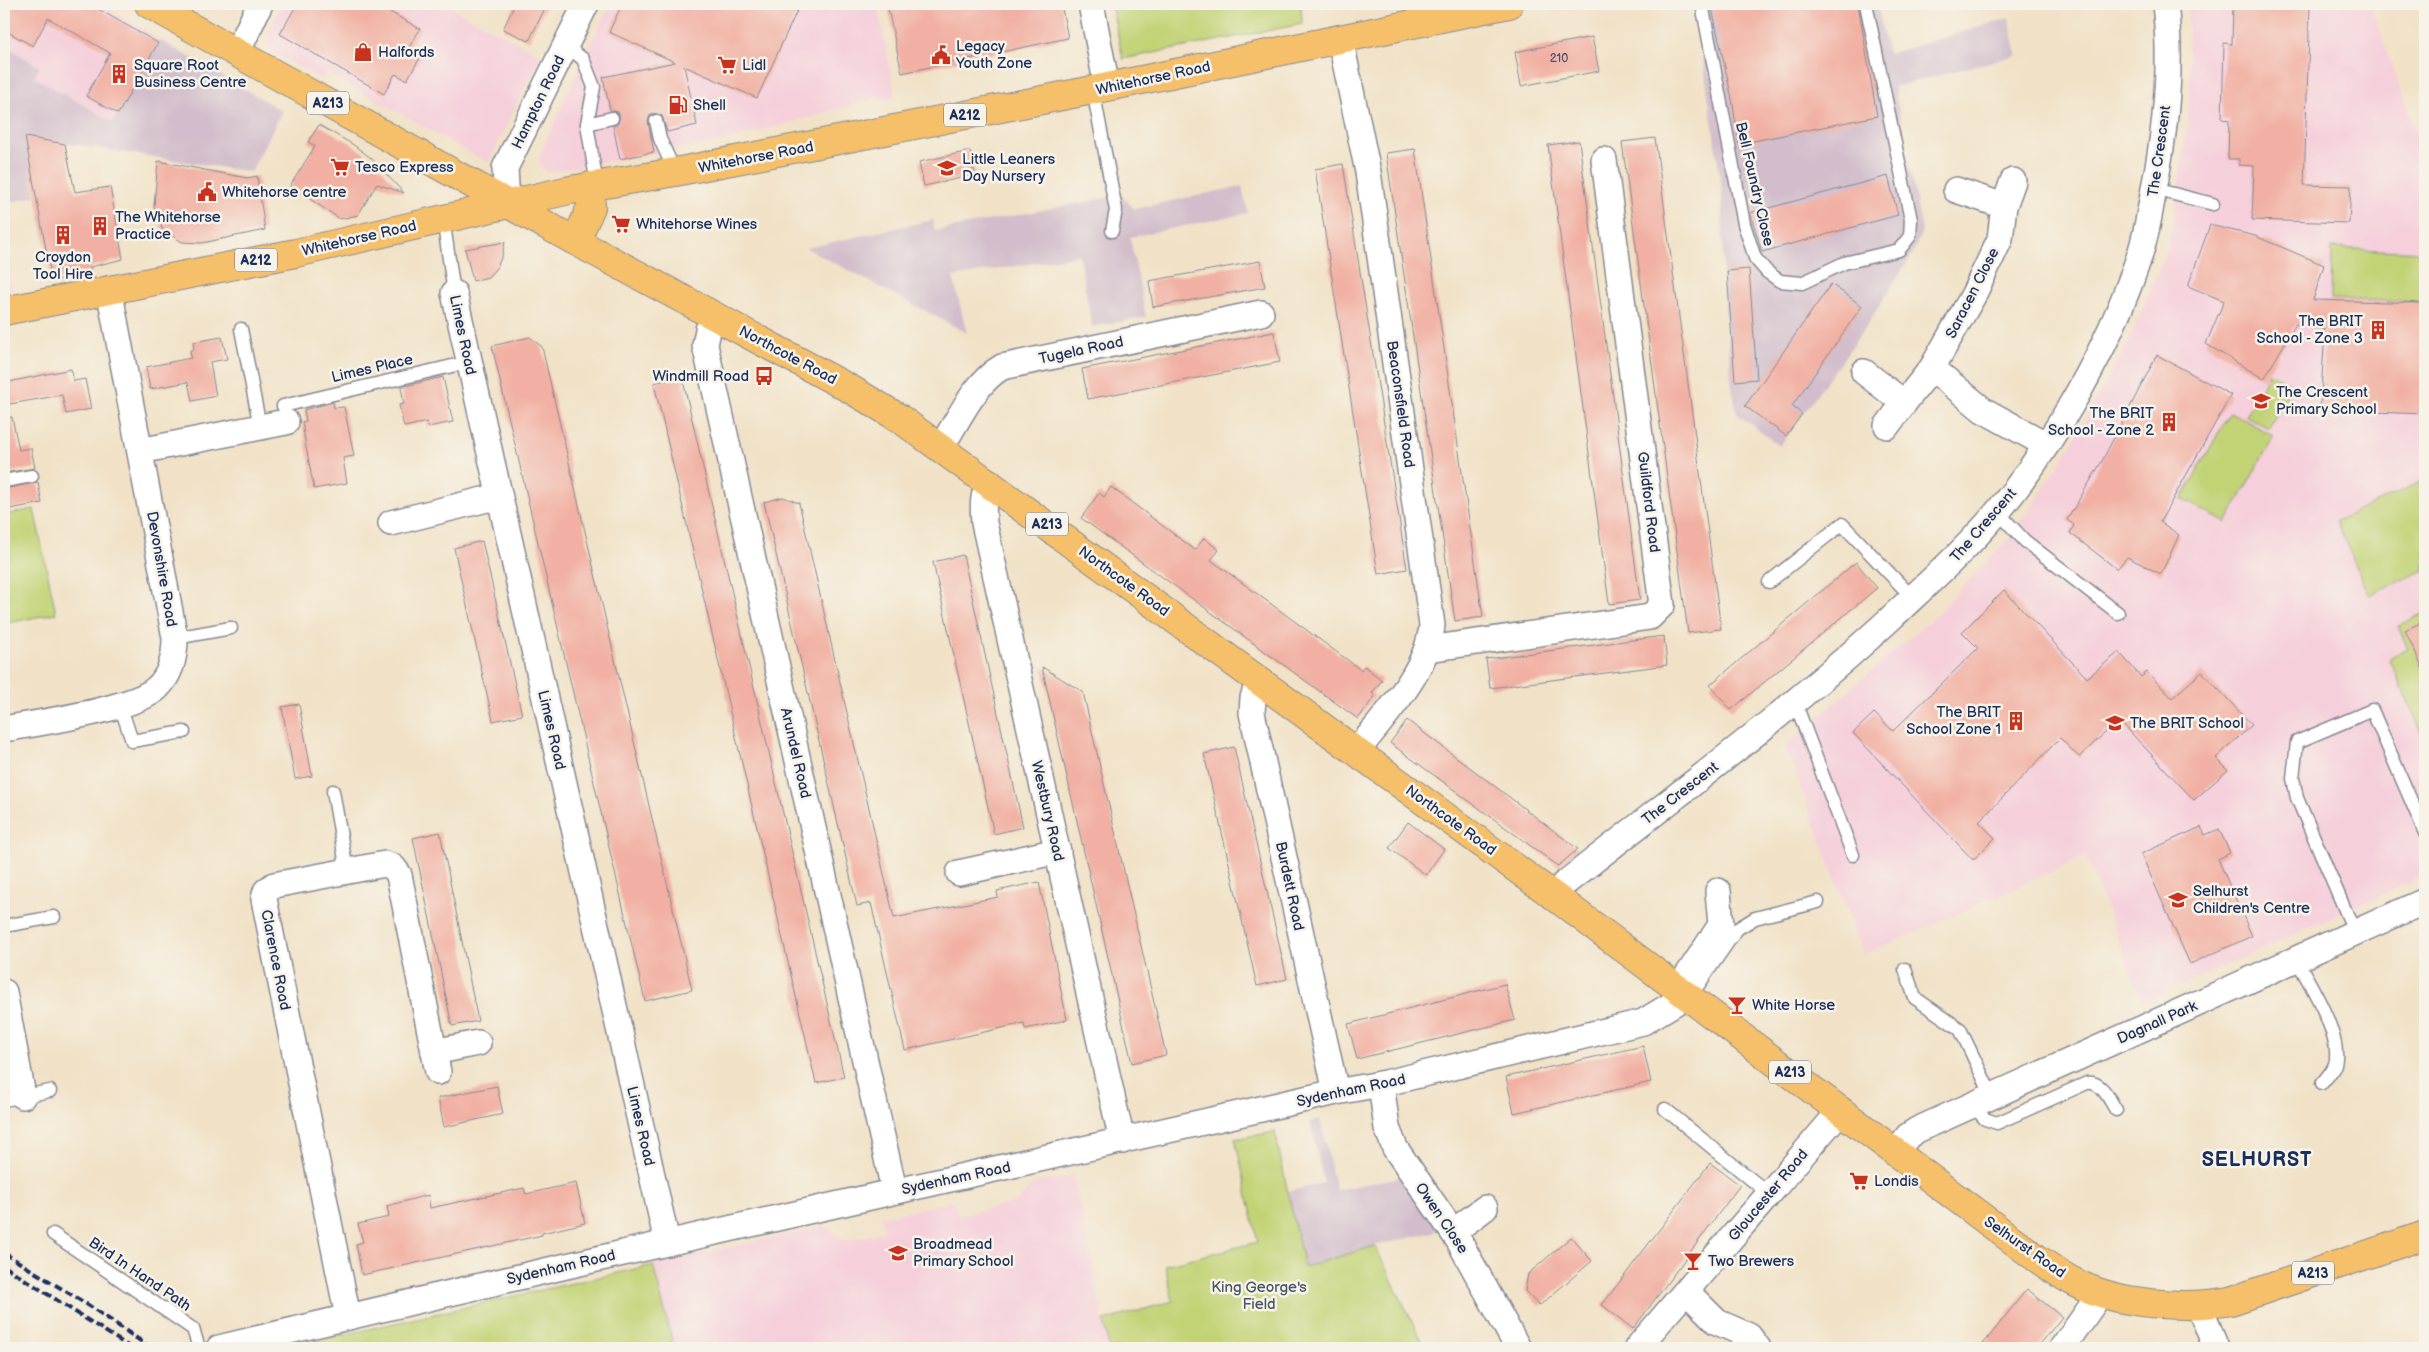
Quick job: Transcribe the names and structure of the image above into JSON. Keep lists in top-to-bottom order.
{
  "streets": {
    "main road": [
      "Whitehorse Road",
      "A213",
      "A212",
      "Northcote Road",
      "Selhurst Road"
    ],
    "street": [
      "Hampton Road",
      "The Crescent",
      "Saracen Close",
      "Limes Road",
      "Tugela Road",
      "Beaconsfield Road",
      "Guildford Road",
      "Devonshire Road",
      "Arundel Road",
      "Westbury Road",
      "Burdett Road",
      "Clarence Road",
      "Dagnall Park",
      "Sydenham Road",
      "Gloucester Road",
      "Owen Close"
    ],
    "lane": ["Bell Foundry Close", "Limes Place", "Bird In Hand Path"]
  },
  "crossings": [
    ["Whitehorse Road", "Hampton Road"],
    ["Whitehorse Road", "A213"],
    ["Whitehorse Road", "Limes Road"],
    ["Whitehorse Road", "Northcote Road"],
    ["Whitehorse Road", "Beaconsfield Road"],
    ["Whitehorse Road", "Devonshire Road"],
    ["Hampton Road", "A213"],
    ["Hampton Road", "Northcote Road"],
    ["A213", "Northcote Road"],
    ["The Crescent", "Northcote Road"],
    ["Limes Road", "Limes Place"],
    ["Limes Road", "Sydenham Road"],
    ["Tugela Road", "Northcote Road"],
    ["Northcote Road", "Beaconsfield Road"],
    ["Northcote Road", "Arundel Road"],
    ["Northcote Road", "Westbury Road"],
    ["Northcote Road", "Burdett Road"],
    ["Northcote Road", "Sydenham Road"],
    ["Northcote Road", "Selhurst Road"],
    ["Beaconsfield Road", "Guildford Road"],
    ["Arundel Road", "Sydenham Road"],
    ["Westbury Road", "Sydenham Road"],
    ["Burdett Road", "Sydenham Road"],
    ["Clarence Road", "Sydenham Road"],
    ["Dagnall Park", "Selhurst Road"],
    ["Sydenham Road", "Owen Close"],
    ["Sydenham Road", "Selhurst Road"],
    ["Gloucester Road", "Selhurst Road"]
  ],
  "districts": ["SELHURST"],
  "parks": ["King George's Field"],
  "places": {
    "shop": ["Halfords"],
    "public building": ["Legacy Youth Zone", "Whitehorse centre"],
    "supermarket": [
      "Lidl",
      "Tesco Express",
      "Whitehorse Wines",
      "Londis"
    ],
    "building": [
      "Square Root Business Centre",
      "The Whitehorse Practice",
      "Croydon Tool Hire",
      "The BRIT School - Zone 3",
      "The BRIT School - Zone 2",
      "The BRIT School Zone 1"
    ],
    "fuel station": ["Shell"],
    "school or university": [
      "Little Leaners Day Nursery",
      "The Crescent Primary School",
      "The BRIT School",
      "Selhurst Children's Centre",
      "Broadmead Primary School"
    ],
    "bus stop": ["Windmill Road"],
    "bar": ["White Horse", "Two Brewers"]
  },
  "house_numbers": ["210"]
}
